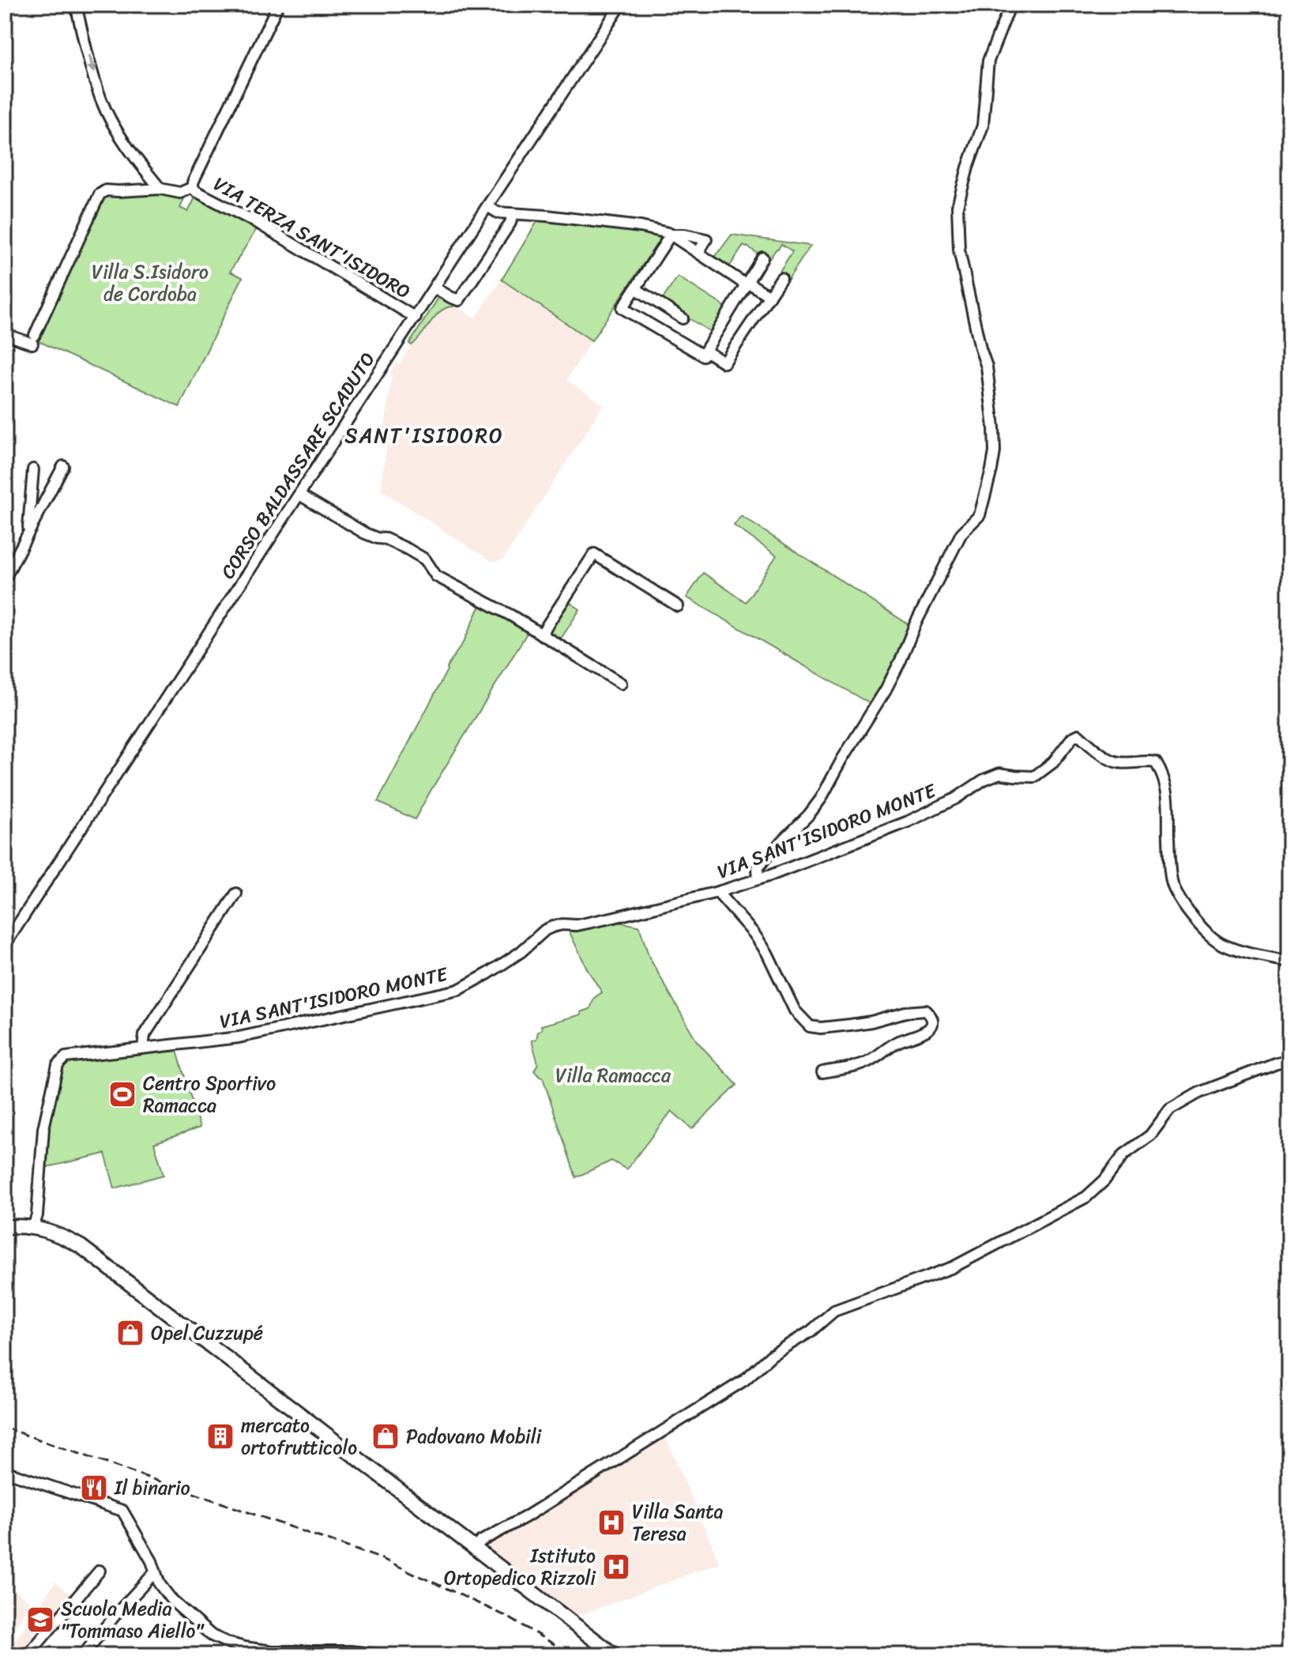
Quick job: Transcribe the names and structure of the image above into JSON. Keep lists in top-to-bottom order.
{
  "streets": {
    "street": ["VIA TERZA SANT'ISIDORO", "CORSO BALDASSARE SCADUTO", "VIA SANT'ISIDORO MONTE"]
  },
  "crossings": [
    ["VIA TERZA SANT'ISIDORO", "CORSO BALDASSARE SCADUTO"]
  ],
  "districts": ["SANT'ISIDORO"],
  "parks": ["Villa S.Isidoro de Cordoba", "Villa Ramacca"],
  "places": {
    "sports": ["Centro Sportivo Ramacca"],
    "shop": ["Opel Cuzzupé", "Padovano Mobili"],
    "building": ["mercato ortofrutticolo"],
    "restaurant": ["Il binario"],
    "hospital": ["Villa Santa Teresa", "Istituto Ortopedico Rizzoli"],
    "school or university": ["Scuola Media \"Tommaso Aiello\""]
  }
}
